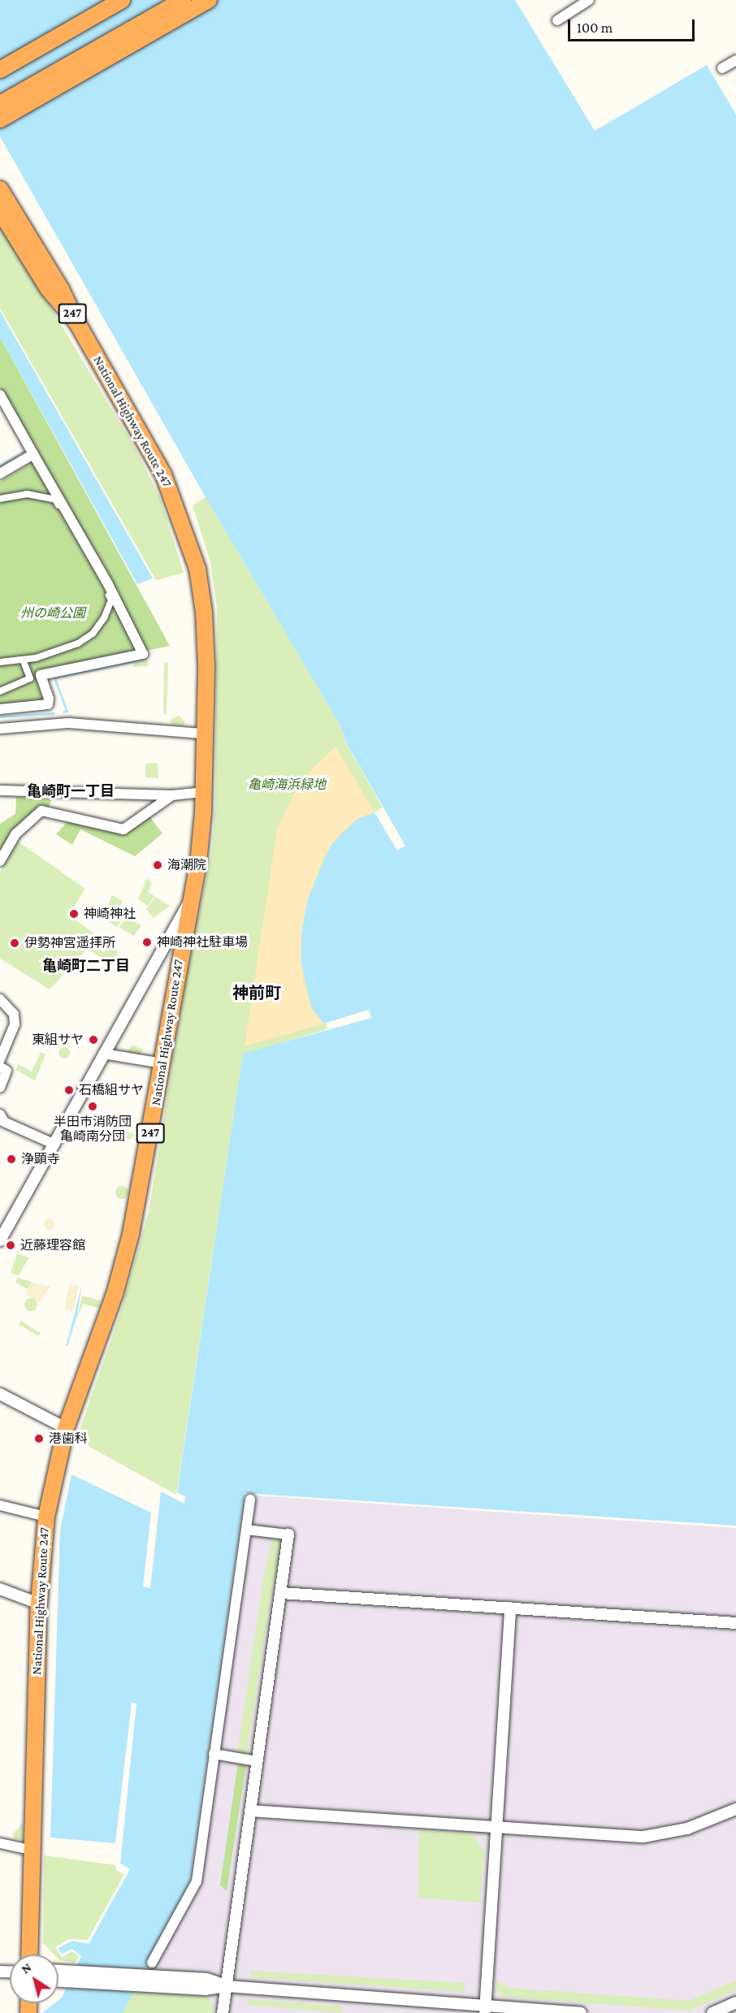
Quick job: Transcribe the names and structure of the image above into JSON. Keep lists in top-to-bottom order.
{
  "streets": {
    "highway": ["247", "National Highway Route 247"]
  },
  "districts": ["亀崎町一丁目", "亀崎町二丁目", "神前町"],
  "parks": ["州の崎公園", "亀崎海浜緑地"],
  "places": [
    "海潮院",
    "神崎神社",
    "神崎神社駐車場",
    "伊勢神宮遥拝所",
    "東組サヤ",
    "石橋組サヤ",
    "半田市消防団 亀崎南分団",
    "浄顕寺",
    "近藤理容館",
    "港歯科"
  ],
  "scale_bar": "100 m",
  "north": "top left"
}
